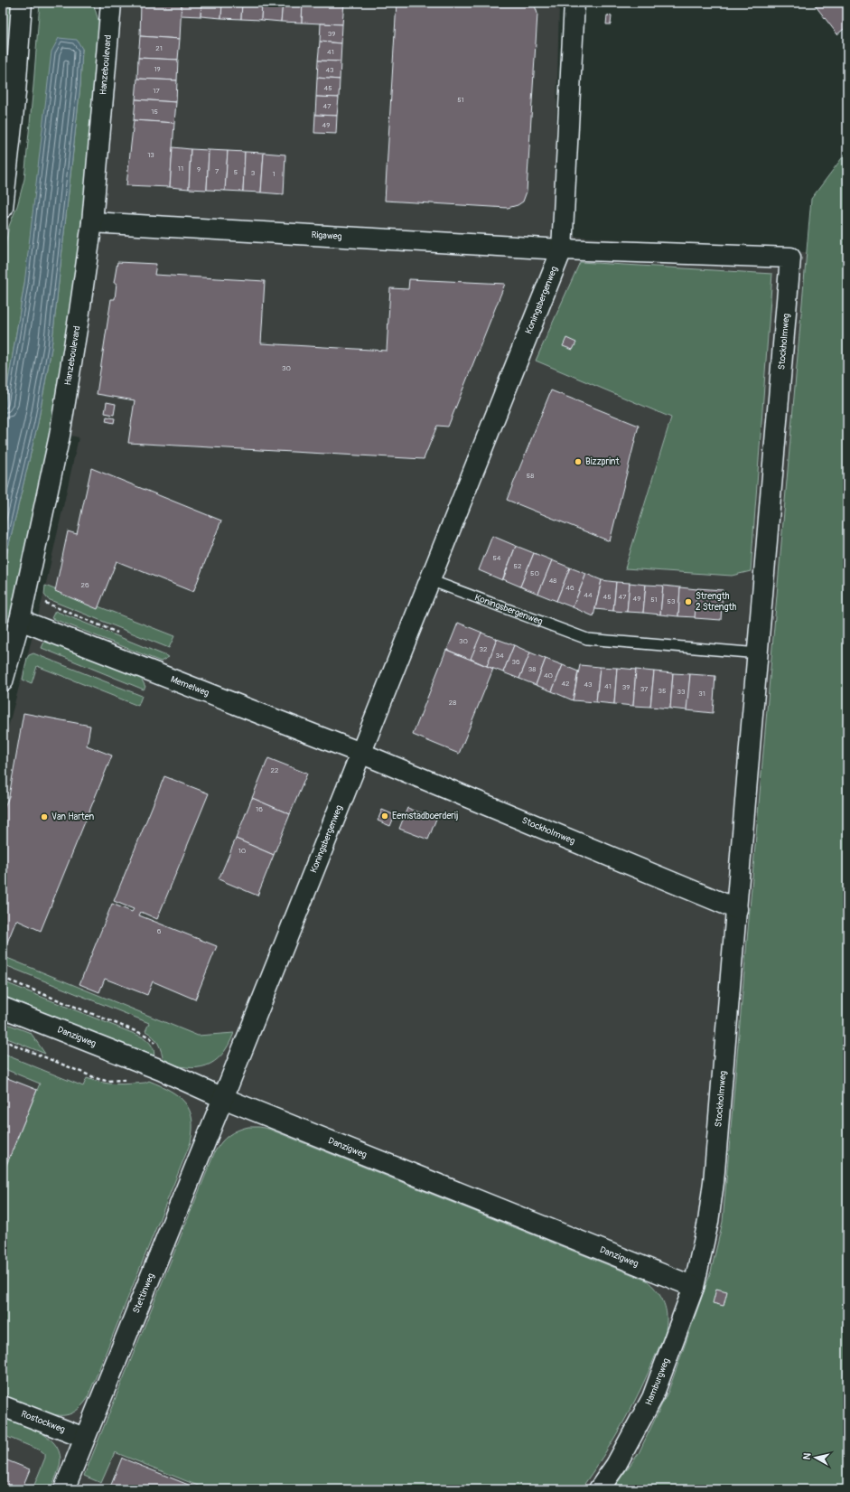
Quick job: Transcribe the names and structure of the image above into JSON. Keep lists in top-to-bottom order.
{
  "streets": {
    "street": [
      "Hanzeboulevard",
      "Rigaweg",
      "Koningsbergenweg",
      "Stockholmweg",
      "Memelweg",
      "Danzigweg",
      "Stettinweg",
      "Hamburgweg",
      "Rostockweg"
    ]
  },
  "crossings": [
    ["Hanzeboulevard", "Rigaweg"],
    ["Hanzeboulevard", "Memelweg"],
    ["Rigaweg", "Koningsbergenweg"],
    ["Rigaweg", "Stockholmweg"],
    ["Koningsbergenweg", "Stockholmweg"],
    ["Koningsbergenweg", "Memelweg"],
    ["Koningsbergenweg", "Danzigweg"],
    ["Koningsbergenweg", "Stettinweg"],
    ["Stockholmweg", "Memelweg"],
    ["Stockholmweg", "Danzigweg"],
    ["Stockholmweg", "Hamburgweg"],
    ["Danzigweg", "Stettinweg"],
    ["Danzigweg", "Hamburgweg"],
    ["Stettinweg", "Rostockweg"]
  ],
  "places": [
    "Bizzprint",
    "Strength 2 Strength",
    "Eemstadboerderij",
    "Van Harten"
  ],
  "house_numbers": [
    "39",
    "21",
    "41",
    "19",
    "43",
    "45",
    "17",
    "51",
    "47",
    "15",
    "49",
    "13",
    "11",
    "9",
    "7",
    "5",
    "3",
    "1",
    "30",
    "58",
    "54",
    "52",
    "50",
    "48",
    "26",
    "46",
    "44",
    "45",
    "47",
    "49",
    "51",
    "53",
    "30",
    "32",
    "34",
    "36",
    "38",
    "40",
    "42",
    "43",
    "41",
    "39",
    "37",
    "35",
    "33",
    "31",
    "28",
    "22",
    "16",
    "10",
    "6"
  ],
  "north": "left"
}
